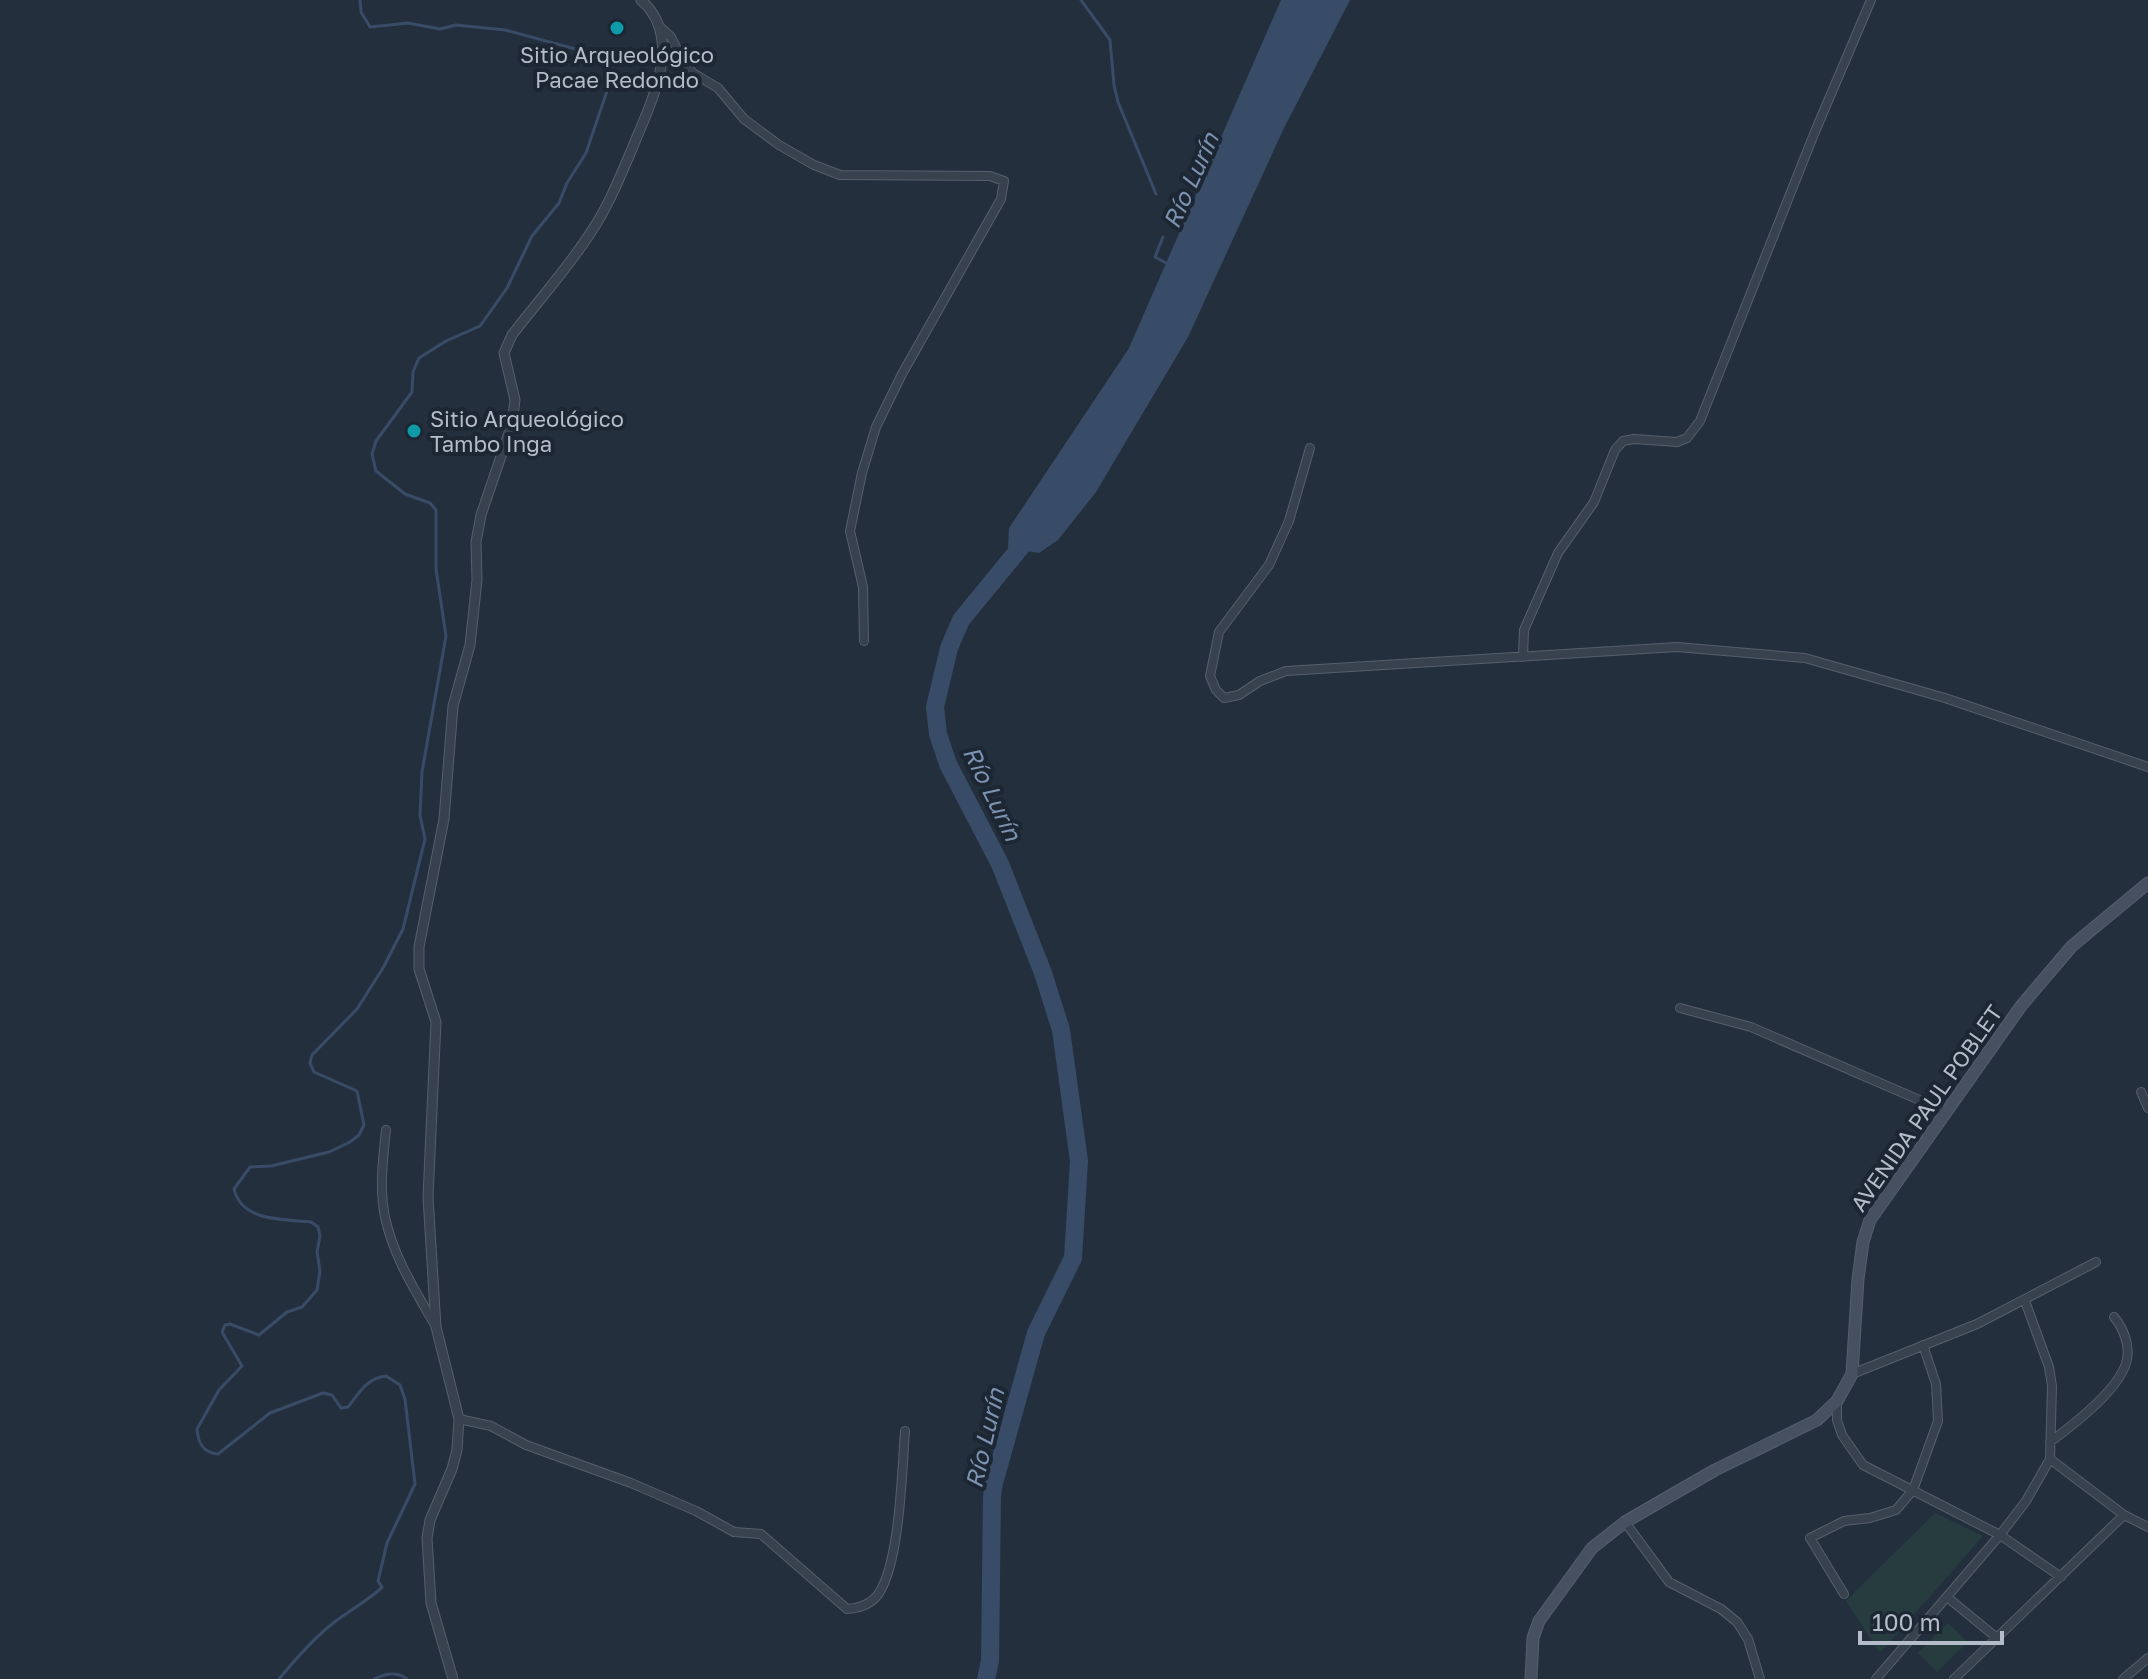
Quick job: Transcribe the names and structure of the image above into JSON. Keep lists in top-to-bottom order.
{
  "streets": {
    "main road": ["AVENIDA PAUL POBLET"]
  },
  "water": ["Río Lurín"],
  "places": ["Sitio Arqueológico Pacae Redondo", "Sitio Arqueológico Tambo Inga"],
  "scale_bar": "100 m"
}
